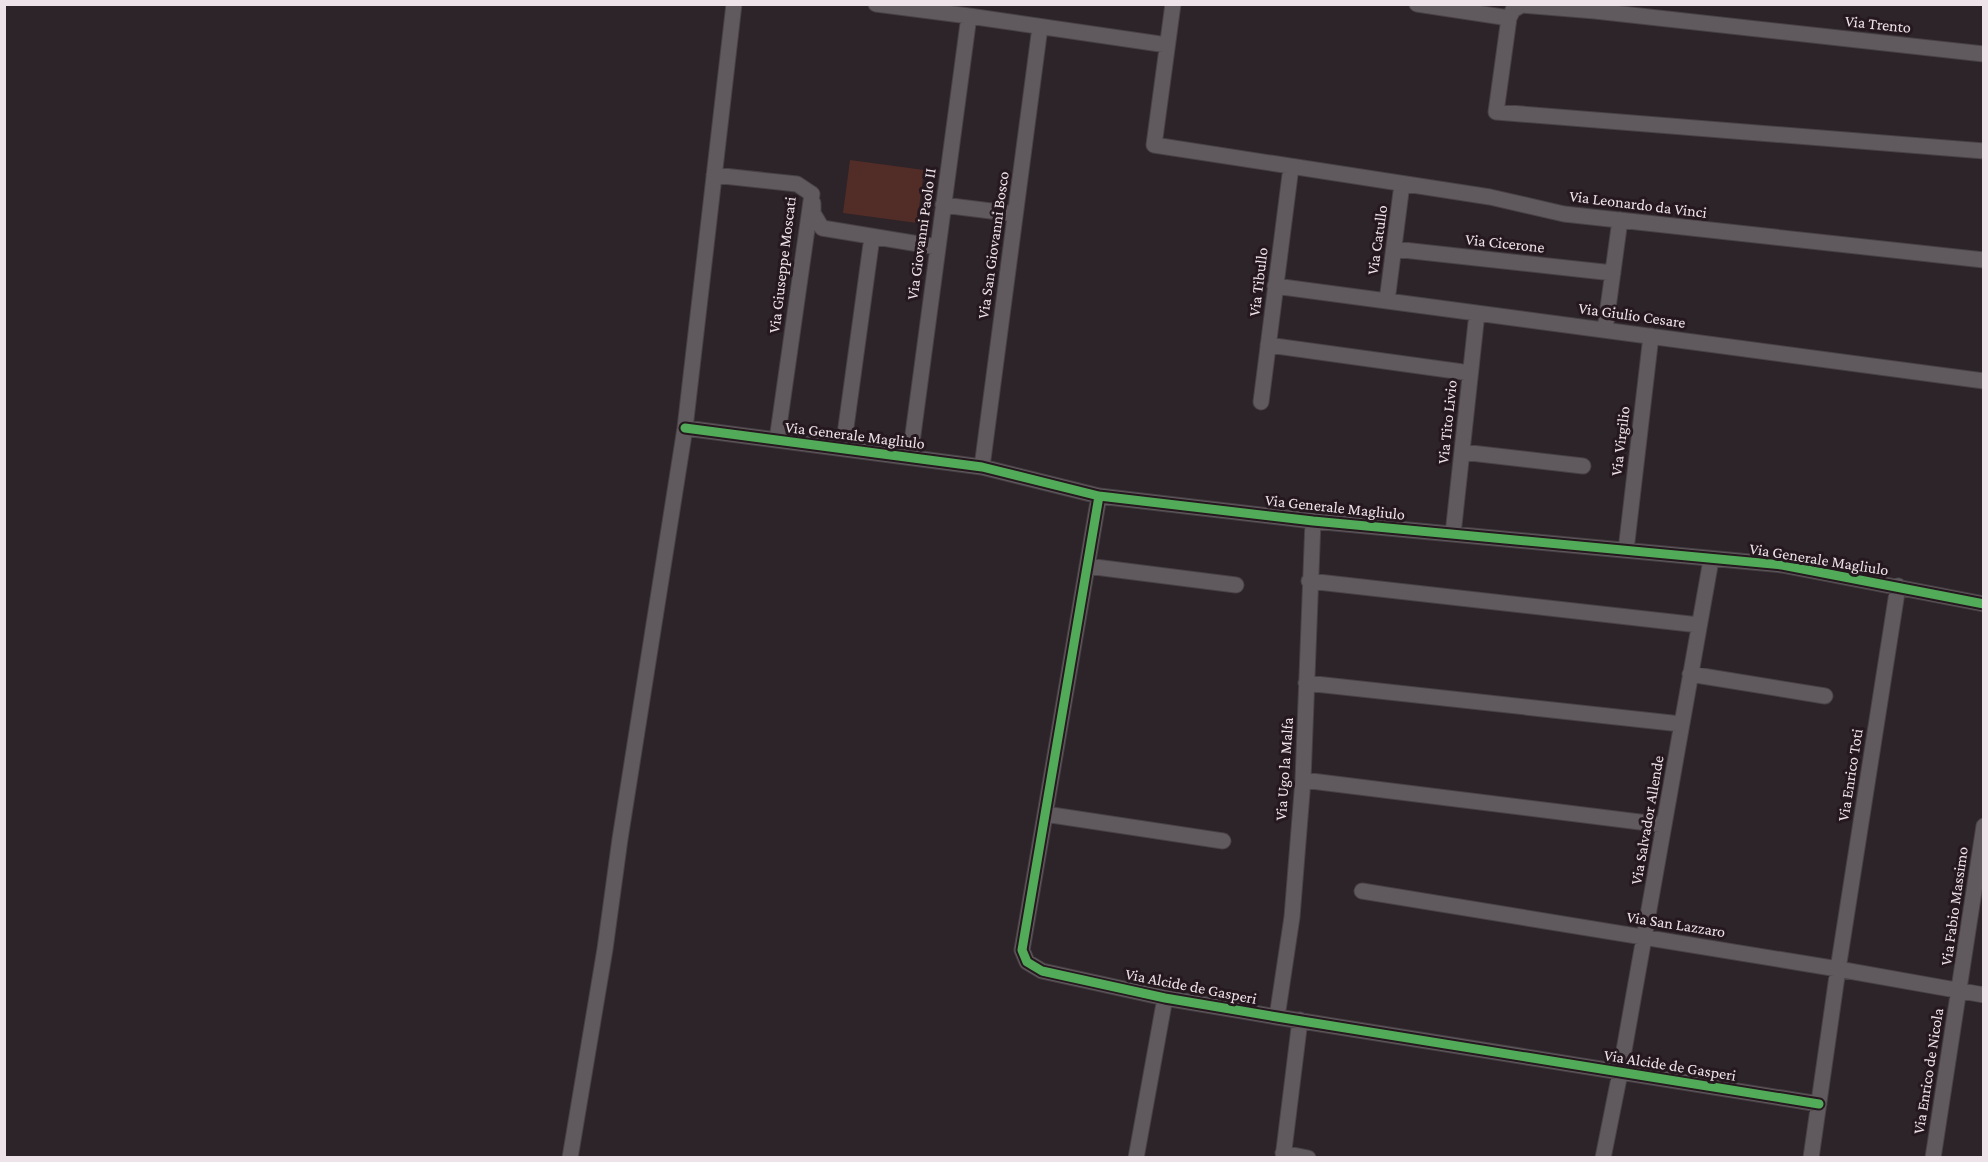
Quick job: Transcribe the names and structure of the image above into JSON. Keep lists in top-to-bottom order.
{
  "streets": {
    "street": [
      "Via Trento",
      "Via Leonardo da Vinci",
      "Via Giovanni Paolo II",
      "Via Catullo",
      "Via Cicerone",
      "Via San Giovanni Bosco",
      "Via Giuseppe Moscati",
      "Via Tibullo",
      "Via Giulio Cesare",
      "Via Tito Livio",
      "Via Generale Magliulo",
      "Via Virgilio",
      "Via Ugo la Malfa",
      "Via Enrico Toti",
      "Via Salvador Allende",
      "Via Fabio Massimo",
      "Via San Lazzaro",
      "Via Alcide de Gasperi",
      "Via Enrico de Nicola"
    ]
  },
  "crossings": [
    ["Via Leonardo da Vinci", "Via Catullo"],
    ["Via Leonardo da Vinci", "Via Tibullo"],
    ["Via Giovanni Paolo II", "Via Generale Magliulo"],
    ["Via Catullo", "Via Cicerone"],
    ["Via Catullo", "Via Giulio Cesare"],
    ["Via San Giovanni Bosco", "Via Generale Magliulo"],
    ["Via Giuseppe Moscati", "Via Generale Magliulo"],
    ["Via Tibullo", "Via Giulio Cesare"],
    ["Via Giulio Cesare", "Via Tito Livio"],
    ["Via Giulio Cesare", "Via Virgilio"],
    ["Via Tito Livio", "Via Generale Magliulo"],
    ["Via Generale Magliulo", "Via Virgilio"],
    ["Via Generale Magliulo", "Via Ugo la Malfa"],
    ["Via Generale Magliulo", "Via Enrico Toti"],
    ["Via Generale Magliulo", "Via Salvador Allende"],
    ["Via Generale Magliulo", "Via Alcide de Gasperi"],
    ["Via Ugo la Malfa", "Via Alcide de Gasperi"],
    ["Via Enrico Toti", "Via San Lazzaro"],
    ["Via Enrico Toti", "Via Alcide de Gasperi"],
    ["Via Salvador Allende", "Via San Lazzaro"],
    ["Via Salvador Allende", "Via Alcide de Gasperi"],
    ["Via Fabio Massimo", "Via San Lazzaro"],
    ["Via Fabio Massimo", "Via Enrico de Nicola"],
    ["Via San Lazzaro", "Via Enrico de Nicola"]
  ]
}
